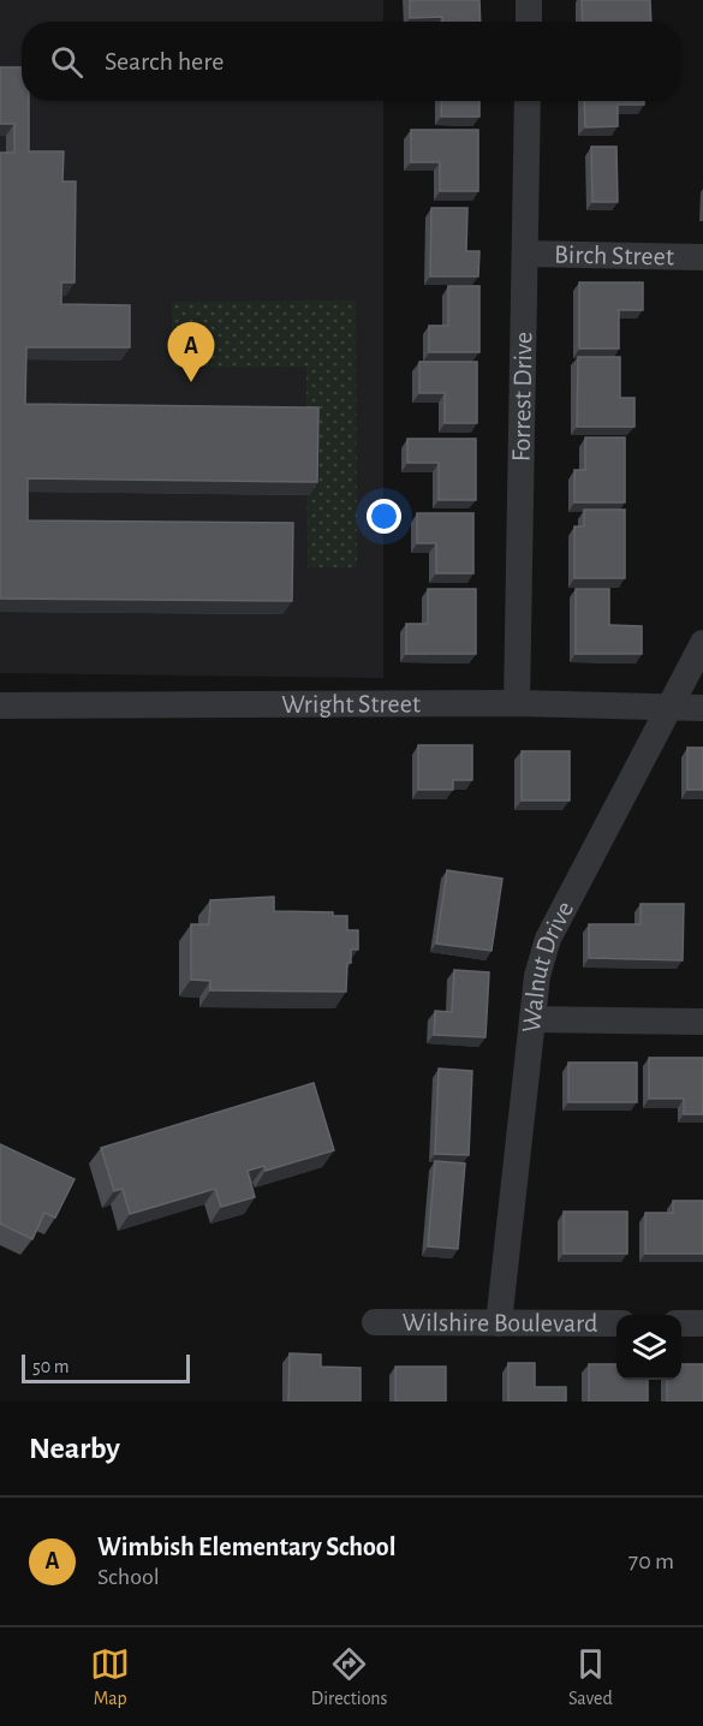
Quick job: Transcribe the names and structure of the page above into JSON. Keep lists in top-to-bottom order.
{
  "streets": {
    "street": [
      "Birch Street",
      "Forrest Drive",
      "Wright Street",
      "Walnut Drive",
      "Wilshire Boulevard"
    ]
  },
  "crossings": [
    ["Birch Street", "Forrest Drive"],
    ["Forrest Drive", "Wright Street"],
    ["Wright Street", "Walnut Drive"],
    ["Walnut Drive", "Wilshire Boulevard"]
  ],
  "scale_bar": "50 m",
  "page": {
    "search": "Search here",
    "pins": "A",
    "scale": "50 m",
    "heading": "Nearby",
    "list": [
      {
        "mark": "A",
        "name": "Wimbish Elementary School",
        "note": "School",
        "value": "70 m"
      }
    ],
    "nav": ["Map", "Directions", "Saved"]
  }
}
